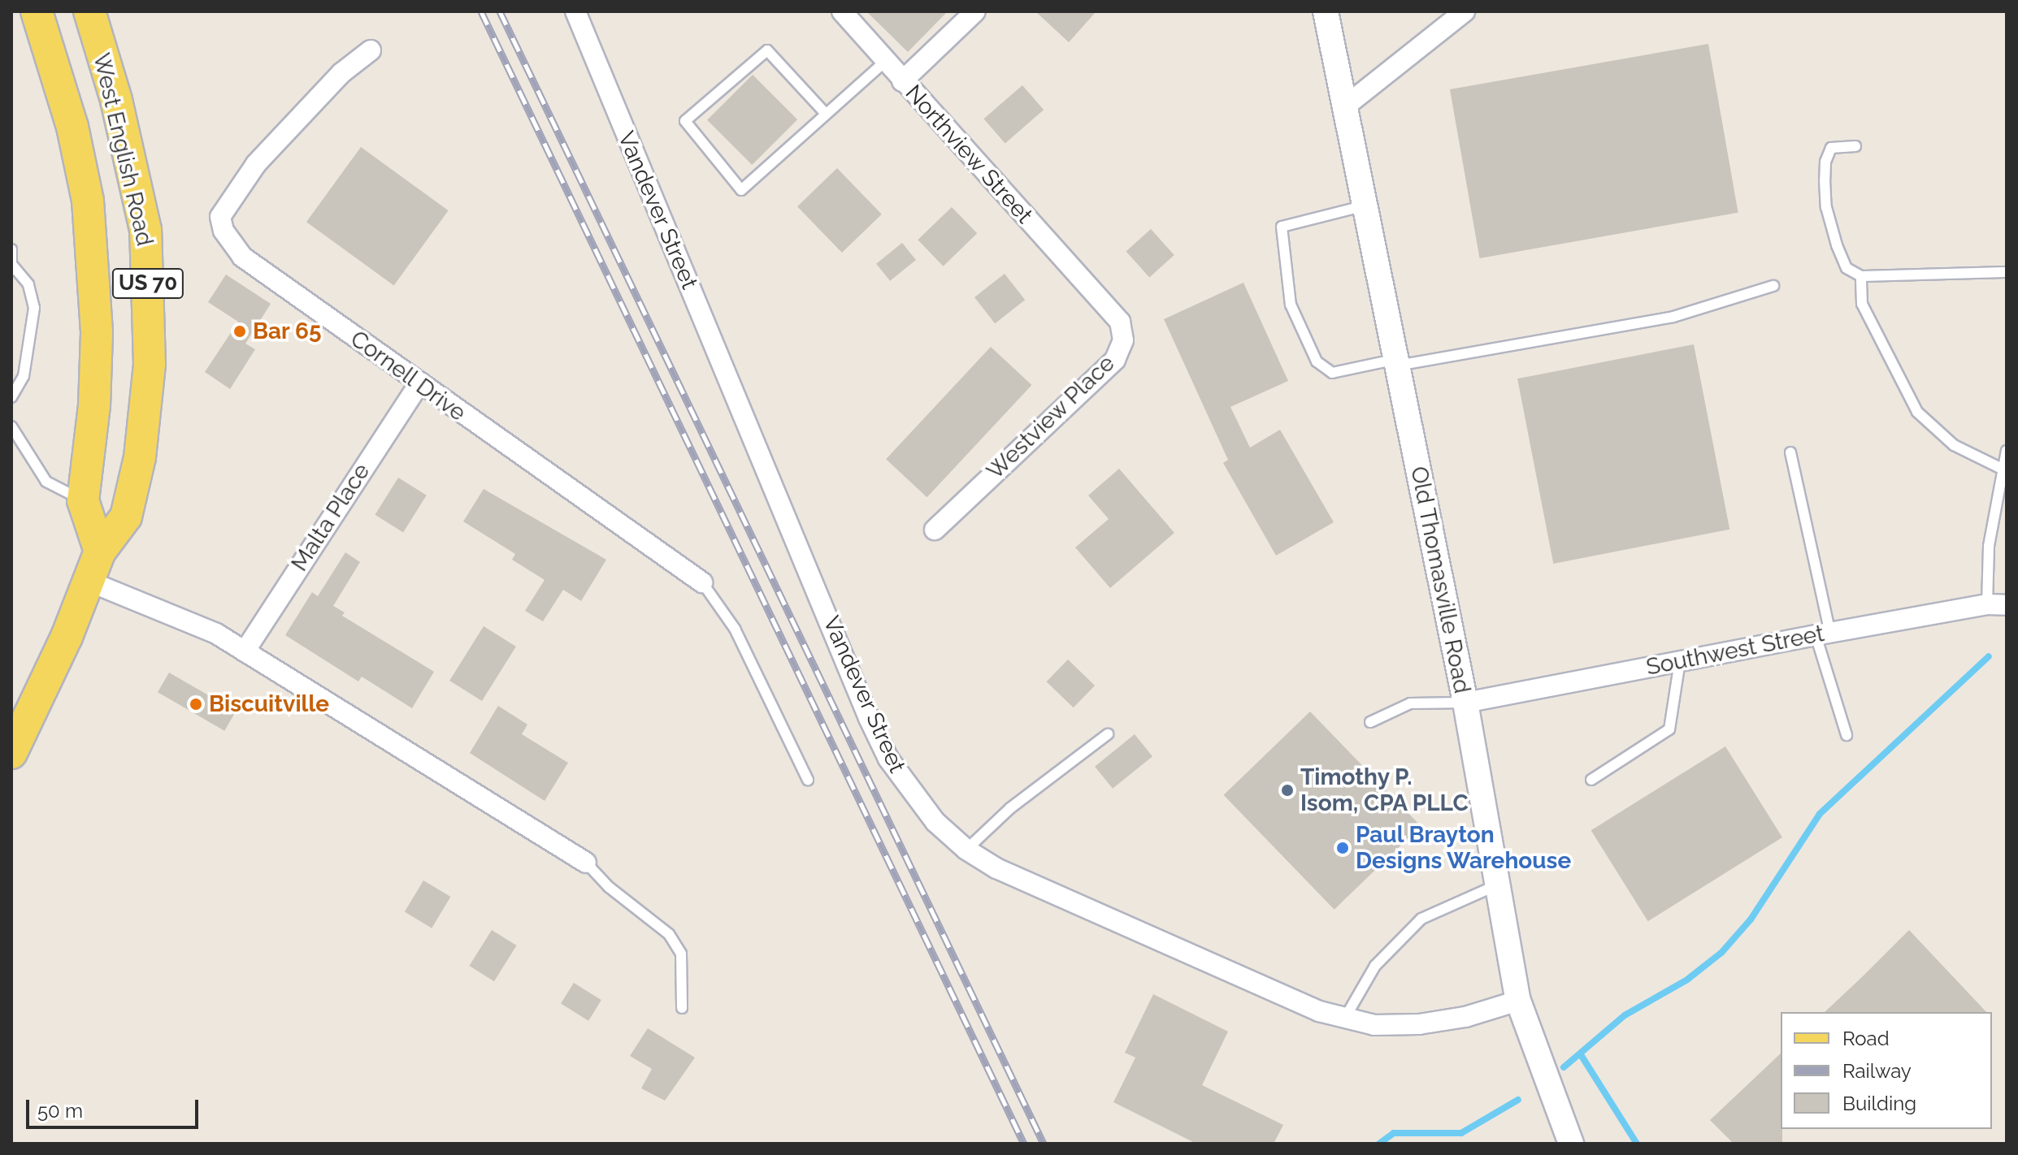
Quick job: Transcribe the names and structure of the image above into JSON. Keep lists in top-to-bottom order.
{
  "streets": {
    "main road": ["West English Road", "US 70"],
    "street": [
      "Northview Street",
      "Vandever Street",
      "Cornell Drive",
      "Westview Place",
      "Malta Place",
      "Old Thomasville Road",
      "Southwest Street"
    ]
  },
  "crossings": [
    ["Northview Street", "Westview Place"],
    ["Vandever Street", "Old Thomasville Road"],
    ["Cornell Drive", "Malta Place"],
    ["Old Thomasville Road", "Southwest Street"]
  ],
  "places": [
    "Bar 65",
    "Biscuitville",
    "Timothy P. Isom, CPA PLLC",
    "Paul Brayton Designs Warehouse"
  ],
  "legend": ["Road", "Railway", "Building"],
  "scale_bar": "50 m"
}
